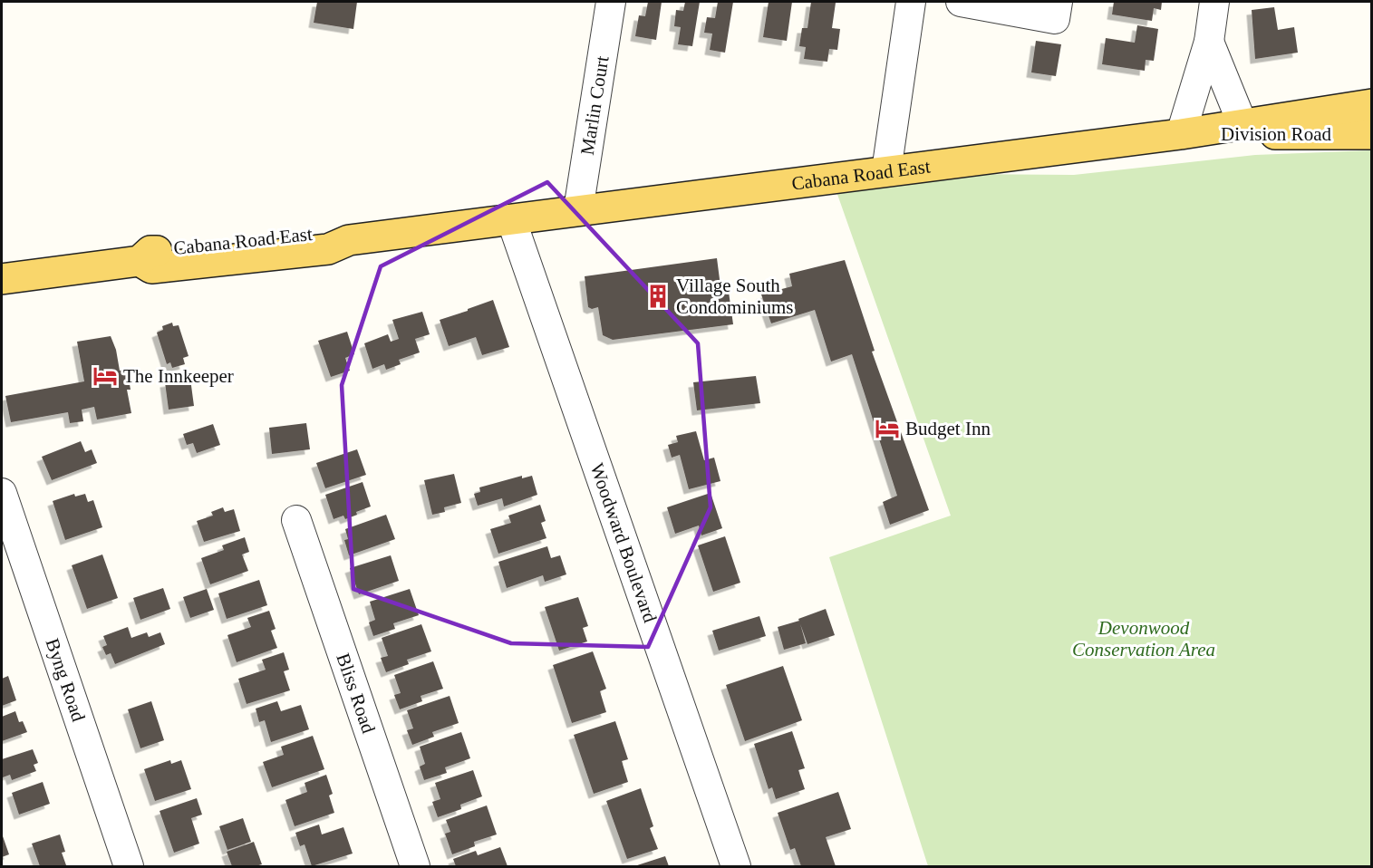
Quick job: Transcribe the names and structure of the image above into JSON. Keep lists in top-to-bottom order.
{
  "streets": {
    "main road": ["Division Road", "Cabana Road East"],
    "street": [
      "Marlin Court",
      "Woodward Boulevard",
      "Byng Road",
      "Bliss Road"
    ]
  },
  "crossings": [
    ["Marlin Court", "Cabana Road East"],
    ["Division Road", "Cabana Road East"],
    ["Cabana Road East", "Woodward Boulevard"]
  ],
  "parks": ["Devonwood Conservation Area"],
  "places": {
    "building": ["Village South Condominiums"],
    "hotel": ["The Innkeeper", "Budget Inn"]
  }
}
